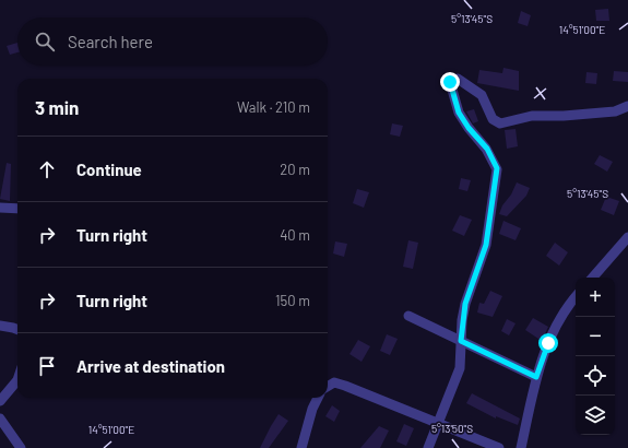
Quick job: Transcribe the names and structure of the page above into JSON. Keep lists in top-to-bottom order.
{
  "page": {
    "search": "Search here",
    "heading": ["3 min", "Walk · 210 m"],
    "list": [
      ["Continue", "20 m"],
      ["Turn right", "40 m"],
      ["Turn right", "150 m"],
      "Arrive at destination"
    ],
    "map_buttons": ["+", "−"]
  },
  "coordinates": ["5°13'45\"S", "14°51'00\"E", "5°13'50\"S"]
}
